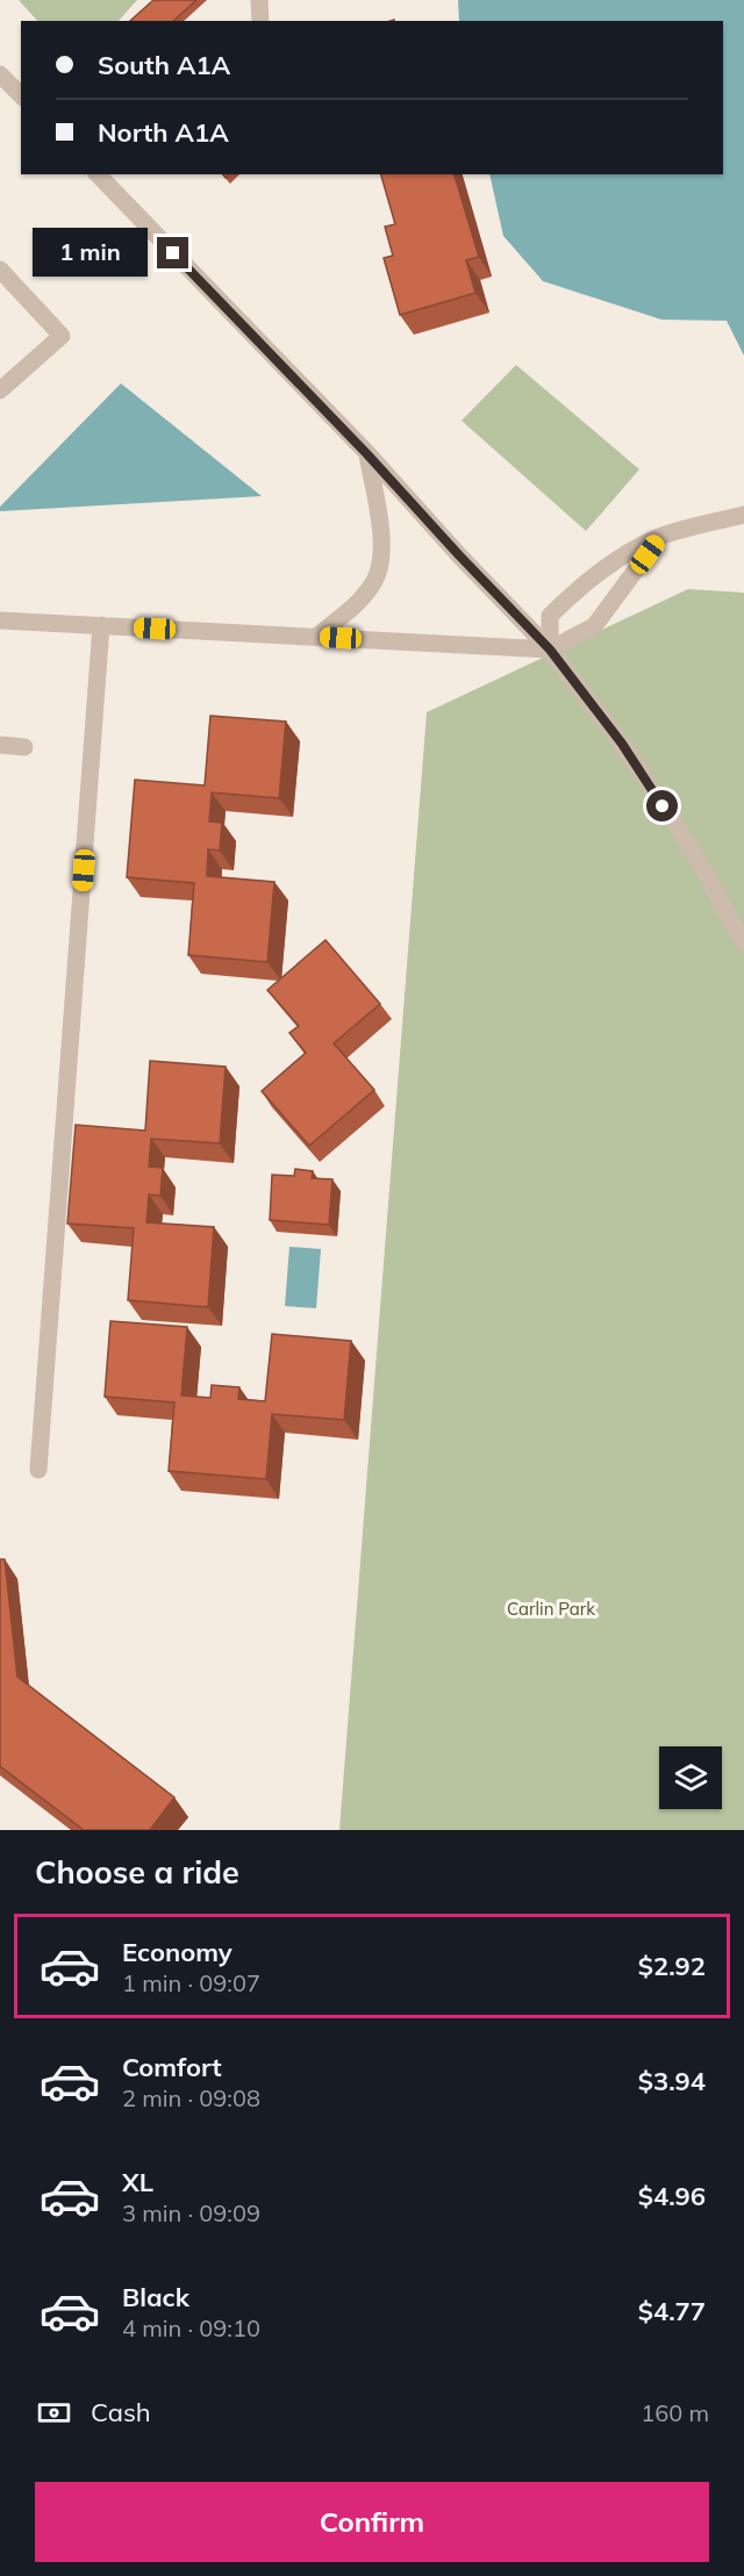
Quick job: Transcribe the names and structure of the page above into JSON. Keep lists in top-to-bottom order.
{
  "parks": ["Carlin Park"],
  "page": {
    "banner": ["South A1A", "North A1A"],
    "bubble": "1 min",
    "heading": "Choose a ride",
    "list": [
      {
        "name": "Economy",
        "note": "1 min · 09:07",
        "value": "$2.92"
      },
      {
        "name": "Comfort",
        "note": "2 min · 09:08",
        "value": "$3.94"
      },
      {
        "name": "XL",
        "note": "3 min · 09:09",
        "value": "$4.96"
      },
      {
        "name": "Black",
        "note": "4 min · 09:10",
        "value": "$4.77"
      }
    ],
    "pay": ["Cash", "160 m"],
    "buttons": "Confirm"
  }
}
